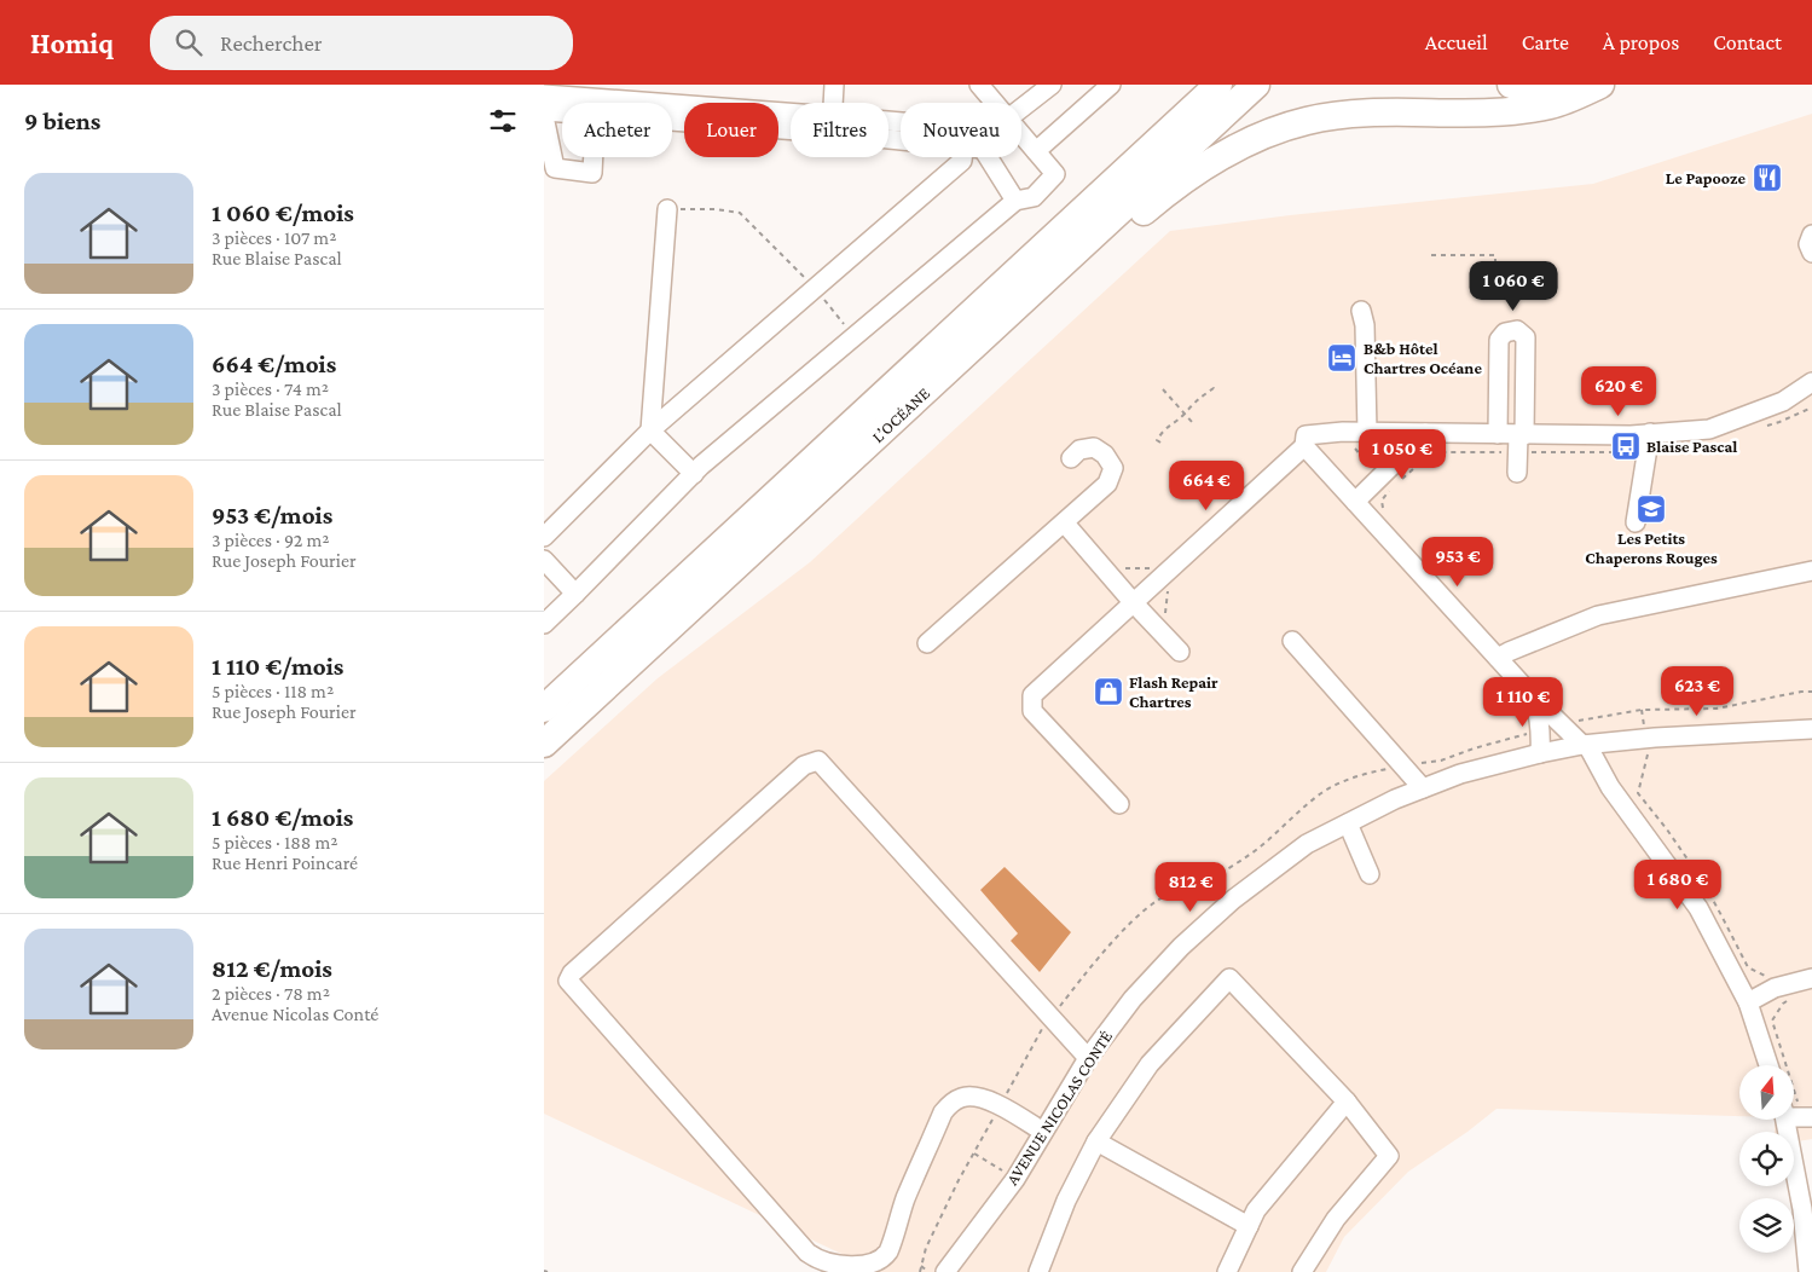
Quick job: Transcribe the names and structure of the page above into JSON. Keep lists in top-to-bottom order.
{
  "streets": {
    "highway": ["L’OCÉANE"],
    "street": ["AVENUE NICOLAS CONTÉ"]
  },
  "places": {
    "restaurant": ["Le Papooze"],
    "hotel": ["B&b Hôtel Chartres Océane"],
    "bus stop": ["Blaise Pascal"],
    "school or university": ["Les Petits Chaperons Rouges"],
    "shop": ["Flash Repair Chartres"]
  },
  "north": "top",
  "page": {
    "header": "Homiq",
    "search": "Rechercher",
    "nav": [
      "Accueil",
      "Carte",
      "À propos",
      "Contact"
    ],
    "heading": "9 biens",
    "chip": [
      "Acheter",
      "Louer",
      "Filtres",
      "Nouveau"
    ],
    "list": [
      {
        "name": "1 060 €/mois",
        "note": "3 pièces · 107 m² · Rue Blaise Pascal"
      },
      {
        "name": "664 €/mois",
        "note": "3 pièces · 74 m² · Rue Blaise Pascal"
      },
      {
        "name": "953 €/mois",
        "note": "3 pièces · 92 m² · Rue Joseph Fourier"
      },
      {
        "name": "1 110 €/mois",
        "note": "5 pièces · 118 m² · Rue Joseph Fourier"
      },
      {
        "name": "1 680 €/mois",
        "note": "5 pièces · 188 m² · Rue Henri Poincaré"
      },
      {
        "name": "812 €/mois",
        "note": "2 pièces · 78 m² · Avenue Nicolas Conté"
      }
    ],
    "price": [
      "1 060 €",
      "620 €",
      "1 050 €",
      "664 €",
      "953 €",
      "623 €",
      "1 110 €",
      "1 680 €",
      "812 €"
    ]
  }
}
